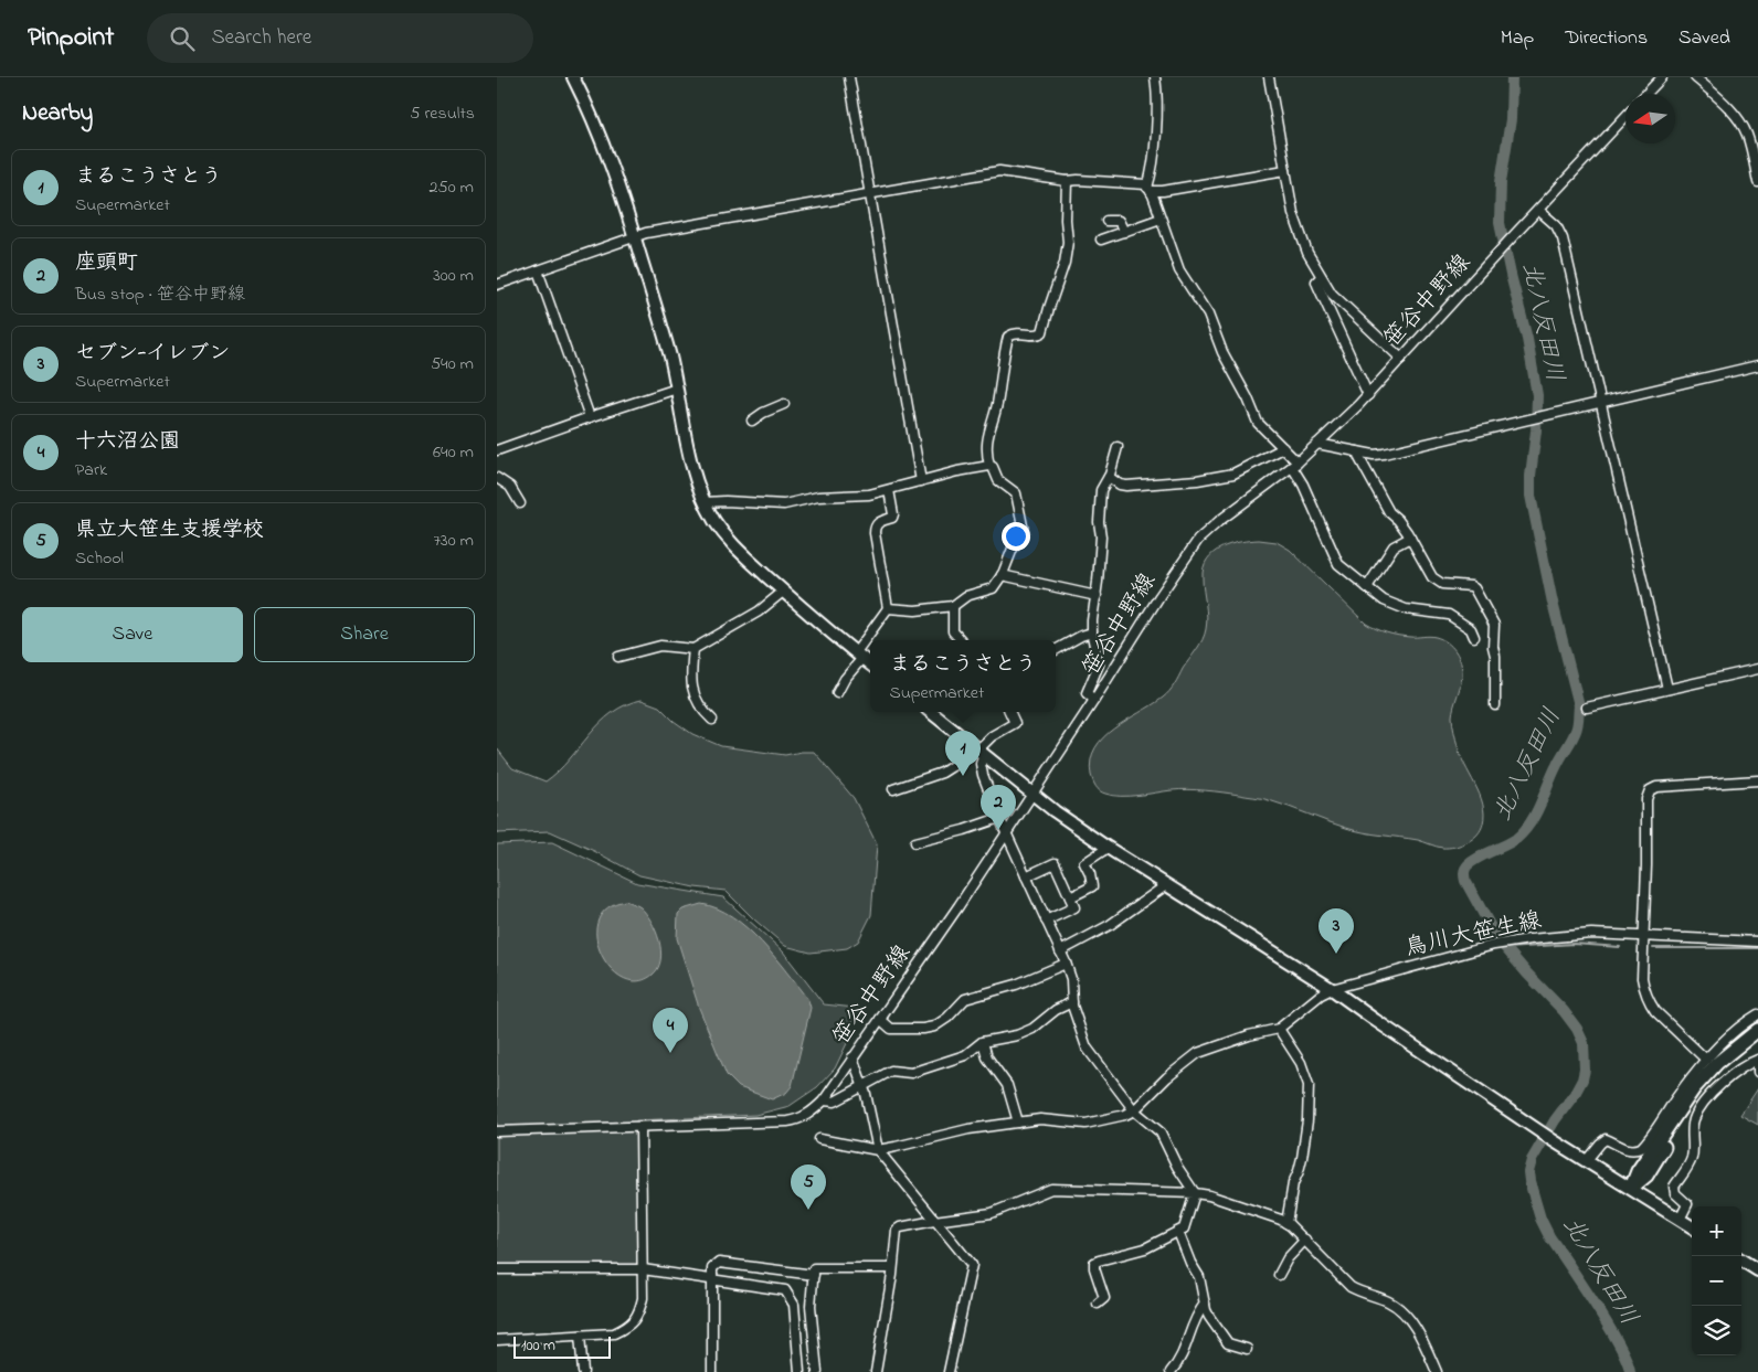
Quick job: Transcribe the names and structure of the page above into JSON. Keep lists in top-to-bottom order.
{
  "streets": {
    "street": ["笹谷中野線", "鳥川大笹生線"]
  },
  "water": ["北八反田川"],
  "scale_bar": "100 m",
  "north": "left",
  "page": {
    "header": "Pinpoint",
    "search": "Search here",
    "nav": ["Map", "Directions", "Saved"],
    "heading": ["Nearby", "5 results"],
    "list": [
      {
        "mark": "1",
        "name": "まるこうさとう",
        "note": "Supermarket",
        "value": "250 m"
      },
      {
        "mark": "2",
        "name": "座頭町",
        "note": "Bus stop · 笹谷中野線",
        "value": "300 m"
      },
      {
        "mark": "3",
        "name": "セブン-イレブン",
        "note": "Supermarket",
        "value": "540 m"
      },
      {
        "mark": "4",
        "name": "十六沼公園",
        "note": "Park",
        "value": "640 m"
      },
      {
        "mark": "5",
        "name": "県立大笹生支援学校",
        "note": "School",
        "value": "730 m"
      }
    ],
    "buttons": ["Save", "Share"],
    "popup": ["まるこうさとう", "Supermarket"],
    "pins": [
      "1",
      "2",
      "3",
      "4",
      "5"
    ],
    "map_buttons": ["+", "−"],
    "scale": "100 m"
  }
}
